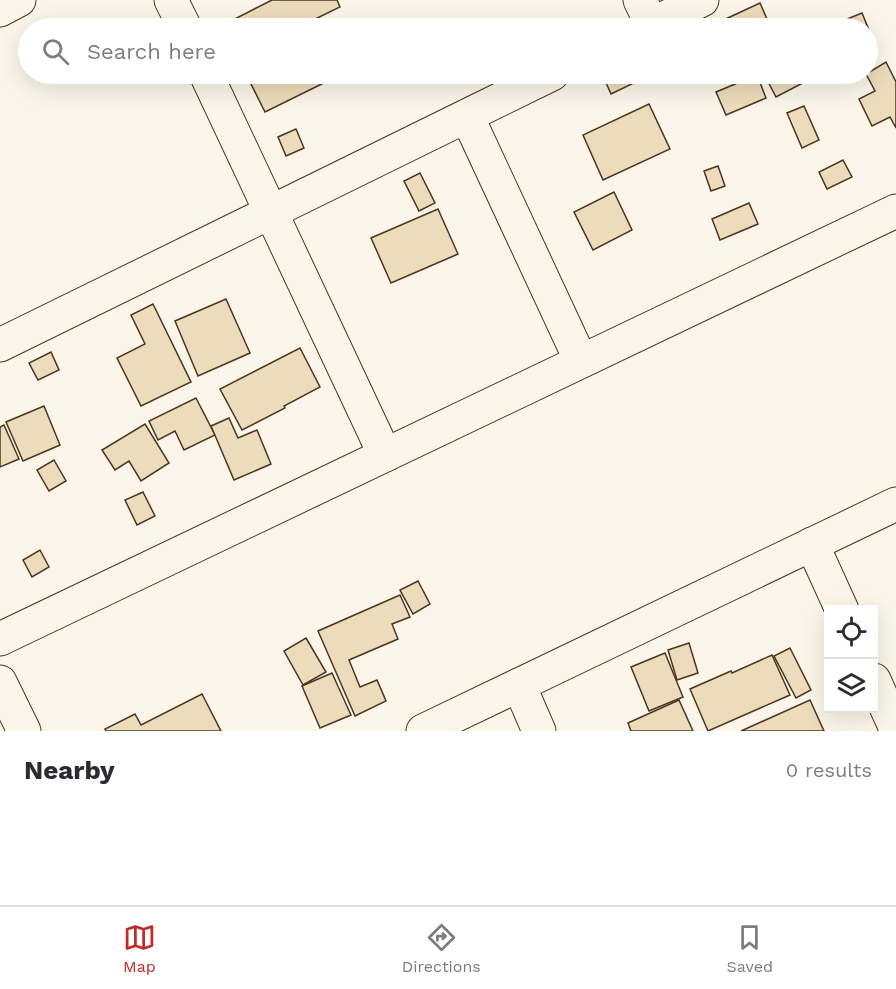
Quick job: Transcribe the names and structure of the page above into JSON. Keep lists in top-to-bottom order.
{
  "page": {
    "search": "Search here",
    "heading": ["Nearby", "0 results"],
    "nav": ["Map", "Directions", "Saved"]
  }
}
